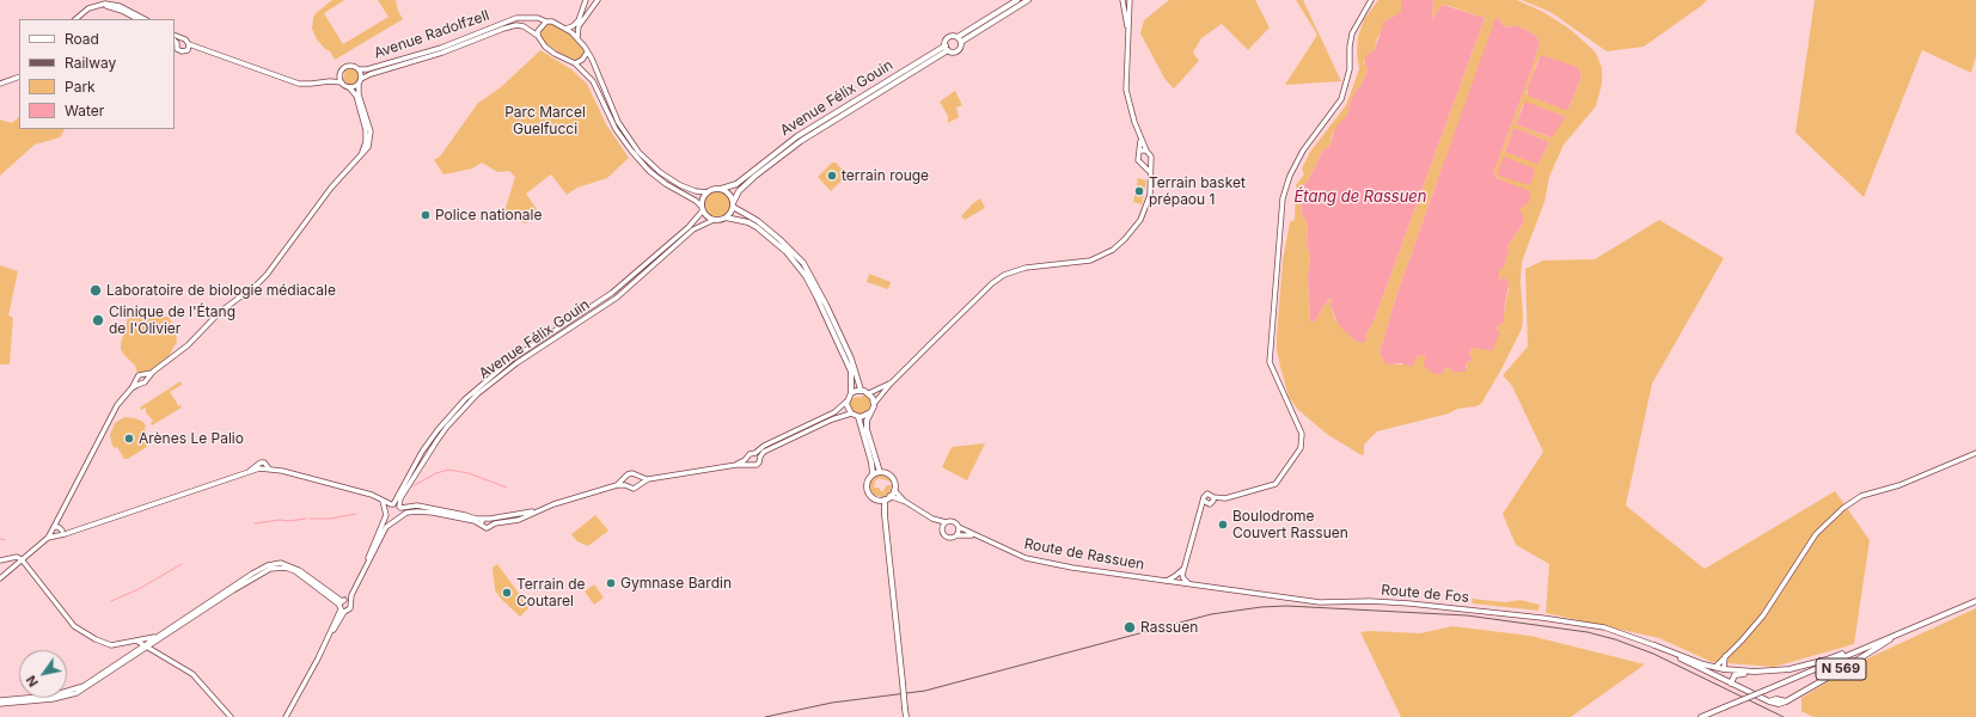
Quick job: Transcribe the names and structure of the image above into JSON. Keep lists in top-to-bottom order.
{
  "streets": {
    "main road": [
      "Avenue Radolfzell",
      "Avenue Félix Gouin",
      "Route de Rassuen",
      "Route de Fos",
      "N 569"
    ]
  },
  "crossings": [
    ["Avenue Radolfzell", "Avenue Félix Gouin"],
    ["Route de Rassuen", "Route de Fos"]
  ],
  "water": ["Étang de Rassuen"],
  "parks": ["Parc Marcel Guelfucci"],
  "places": [
    "terrain rouge",
    "Terrain basket prépaou 1",
    "Police nationale",
    "Laboratoire de biologie médiacale",
    "Clinique de l'Étang de l'Olivier",
    "Arènes Le Palio",
    "Boulodrome Couvert Rassuen",
    "Gymnase Bardin",
    "Terrain de Coutarel",
    "Rassuen"
  ],
  "legend": [
    "Road",
    "Railway",
    "Park",
    "Water"
  ],
  "north": "bottom left"
}
